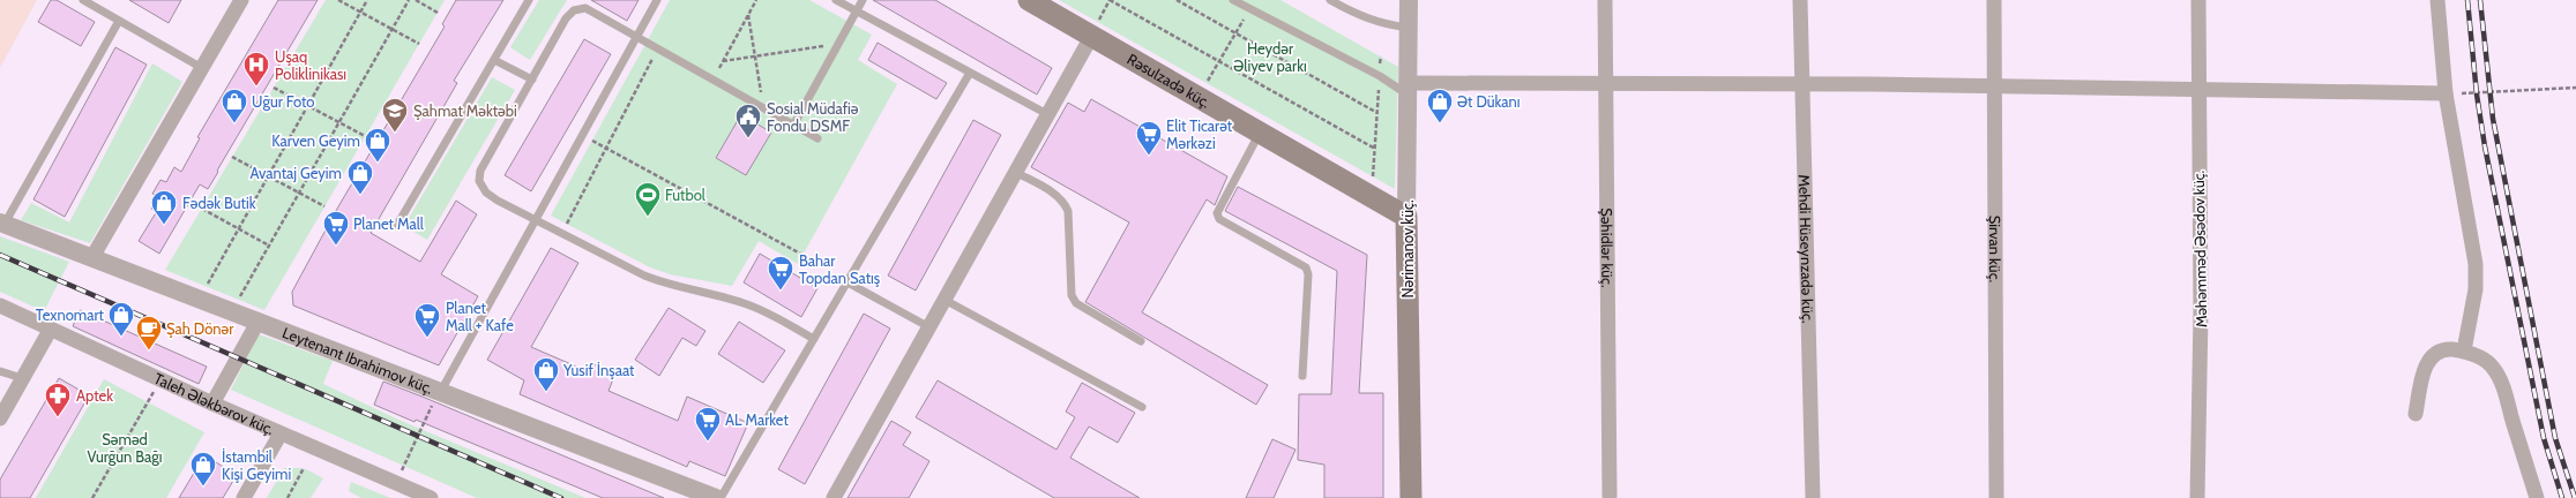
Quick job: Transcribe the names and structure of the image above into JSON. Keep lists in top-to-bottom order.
{
  "streets": {
    "main road": ["Rəsulzadə küç.", "Nərimanov küç."],
    "street": [
      "Şəhidlər küç.",
      "Mehdi Hüseynzadə küç.",
      "Şirvan küç.",
      "Məhəmməd Əsədov küç.",
      "Leytenant Ibrahimov küç.",
      "Taleh Ələkbərov küç."
    ]
  },
  "crossings": [
    ["Rəsulzadə küç.", "Nərimanov küç."]
  ],
  "parks": ["Heydər Əliyev parkı", "Səməd Vurğun Bağı"],
  "places": {
    "hospital": ["Uşaq Poliklinikası"],
    "shop": [
      "Uğur Foto",
      "Ət Dükanı",
      "Karven Geyim",
      "Avantaj Geyim",
      "Fədək Butik",
      "Texnomart",
      "Yusif İnşaat",
      "İstambil Kişi Geyimi"
    ],
    "school or university": ["Şahmat Məktəbi"],
    "public building": ["Sosial Müdafiə Fondu DSMF"],
    "supermarket": [
      "Elit Ticarət Mərkəzi",
      "Planet Mall",
      "Bahar Topdan Satış",
      "Planet Mall + Kafe",
      "AL Market"
    ],
    "sports": ["Futbol"],
    "cafe": ["Şah Dönər"],
    "pharmacy": ["Aptek"]
  }
}
